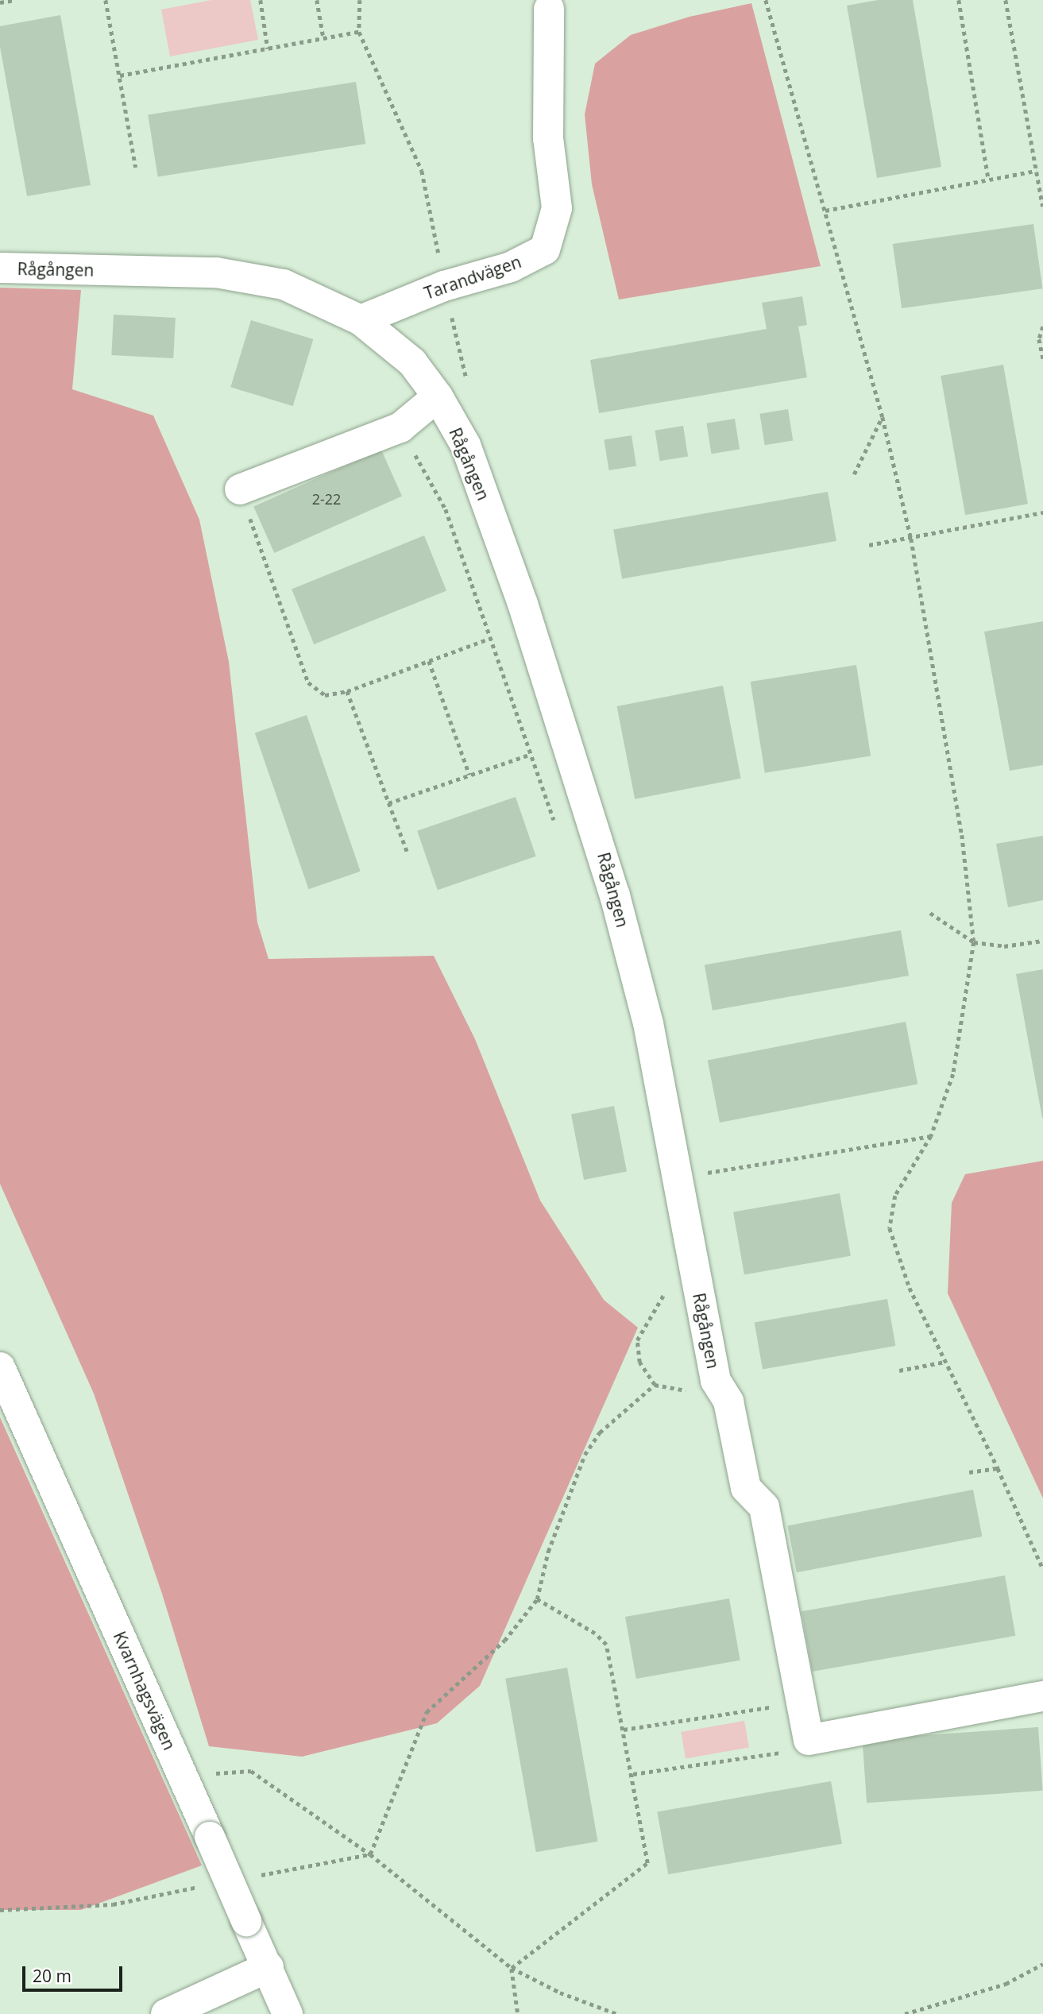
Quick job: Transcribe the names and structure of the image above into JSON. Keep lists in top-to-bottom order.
{
  "streets": {
    "street": ["Rågången", "Tarandvägen", "Kvarnhagsvägen"]
  },
  "crossings": [
    ["Rågången", "Tarandvägen"]
  ],
  "house_numbers": ["2-22"],
  "scale_bar": "20 m"
}
